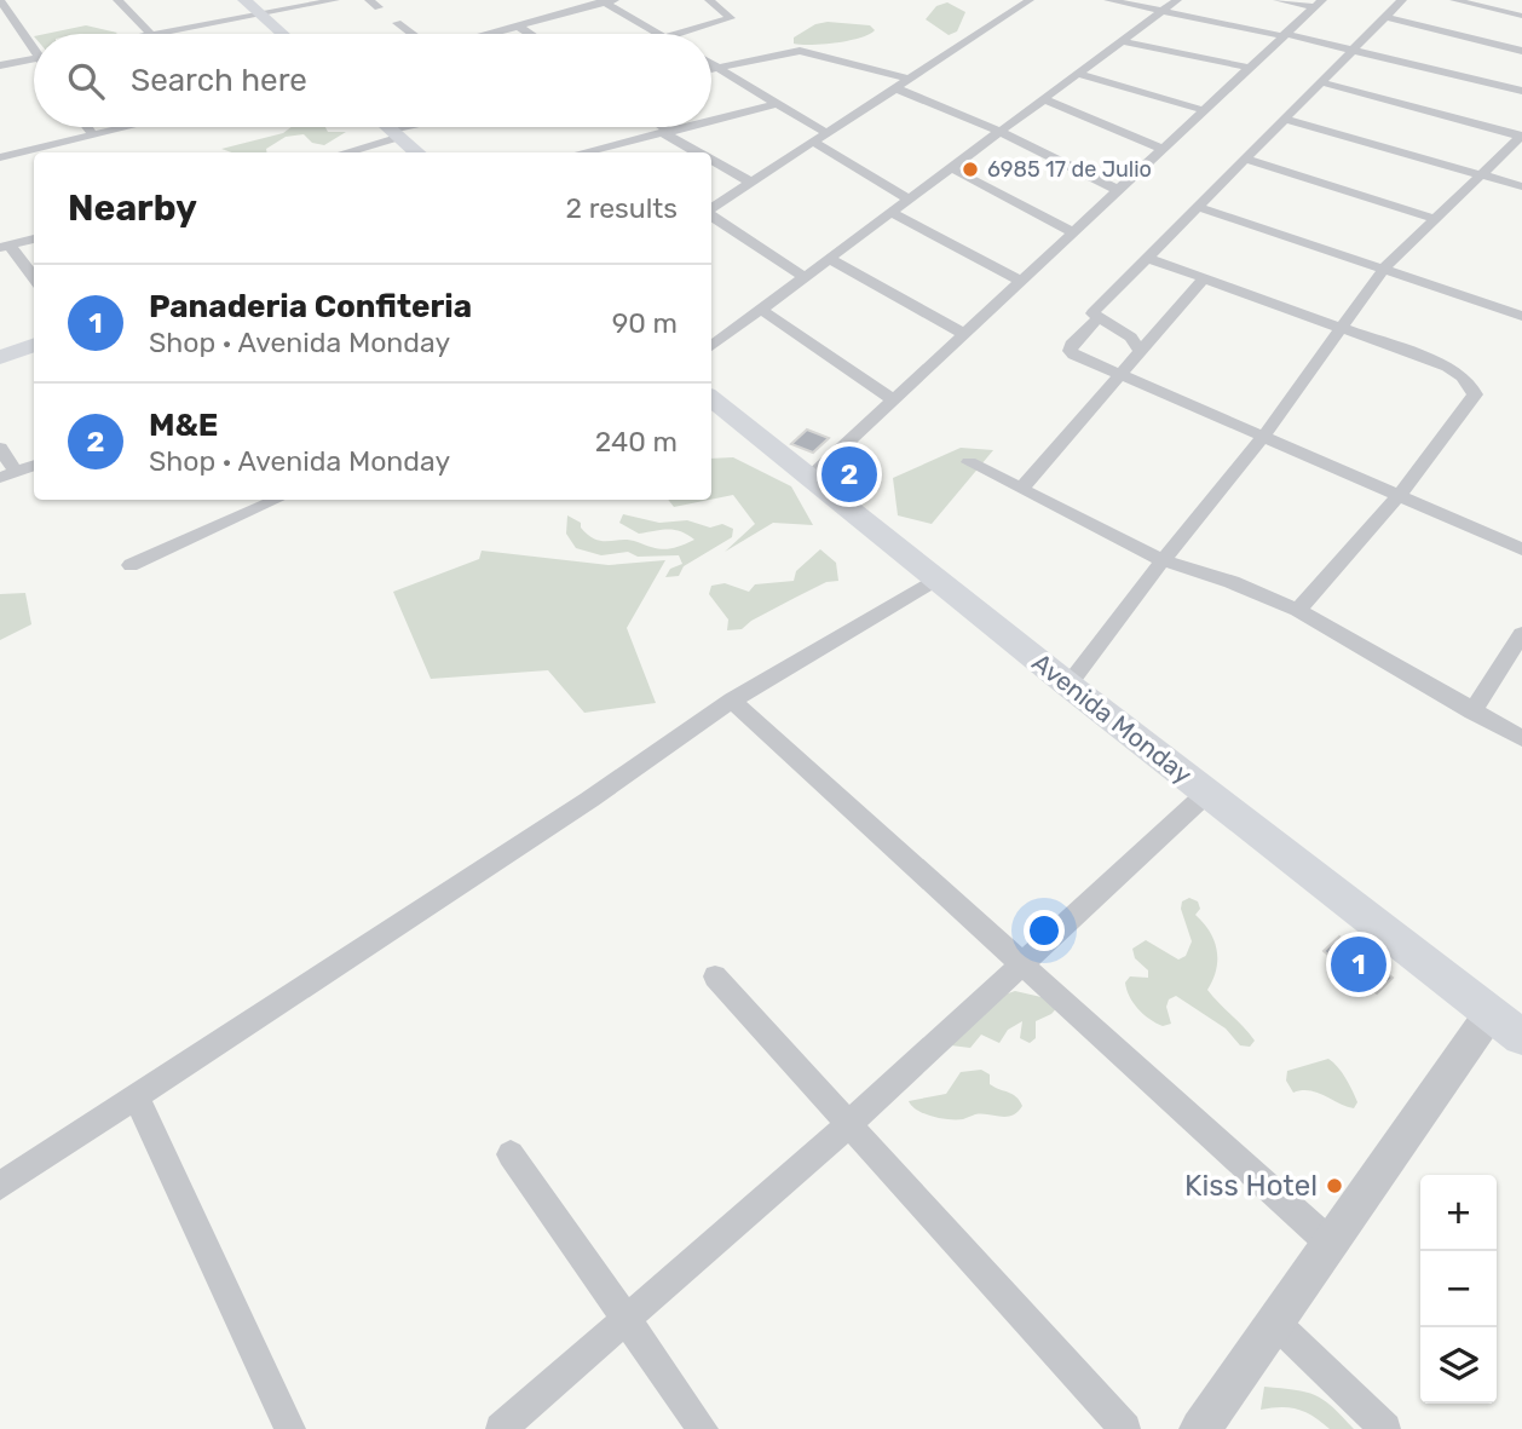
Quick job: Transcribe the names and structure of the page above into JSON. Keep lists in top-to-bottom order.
{
  "streets": {
    "main road": ["Avenida Monday"]
  },
  "places": ["6985 17 de Julio", "Kiss Hotel"],
  "page": {
    "search": "Search here",
    "heading": ["Nearby", "2 results"],
    "list": [
      {
        "mark": "1",
        "name": "Panaderia Confiteria",
        "note": "Shop · Avenida Monday",
        "value": "90 m"
      },
      {
        "mark": "2",
        "name": "M&E",
        "note": "Shop · Avenida Monday",
        "value": "240 m"
      }
    ],
    "pins": ["2", "1"],
    "map_buttons": ["+", "−"]
  }
}
